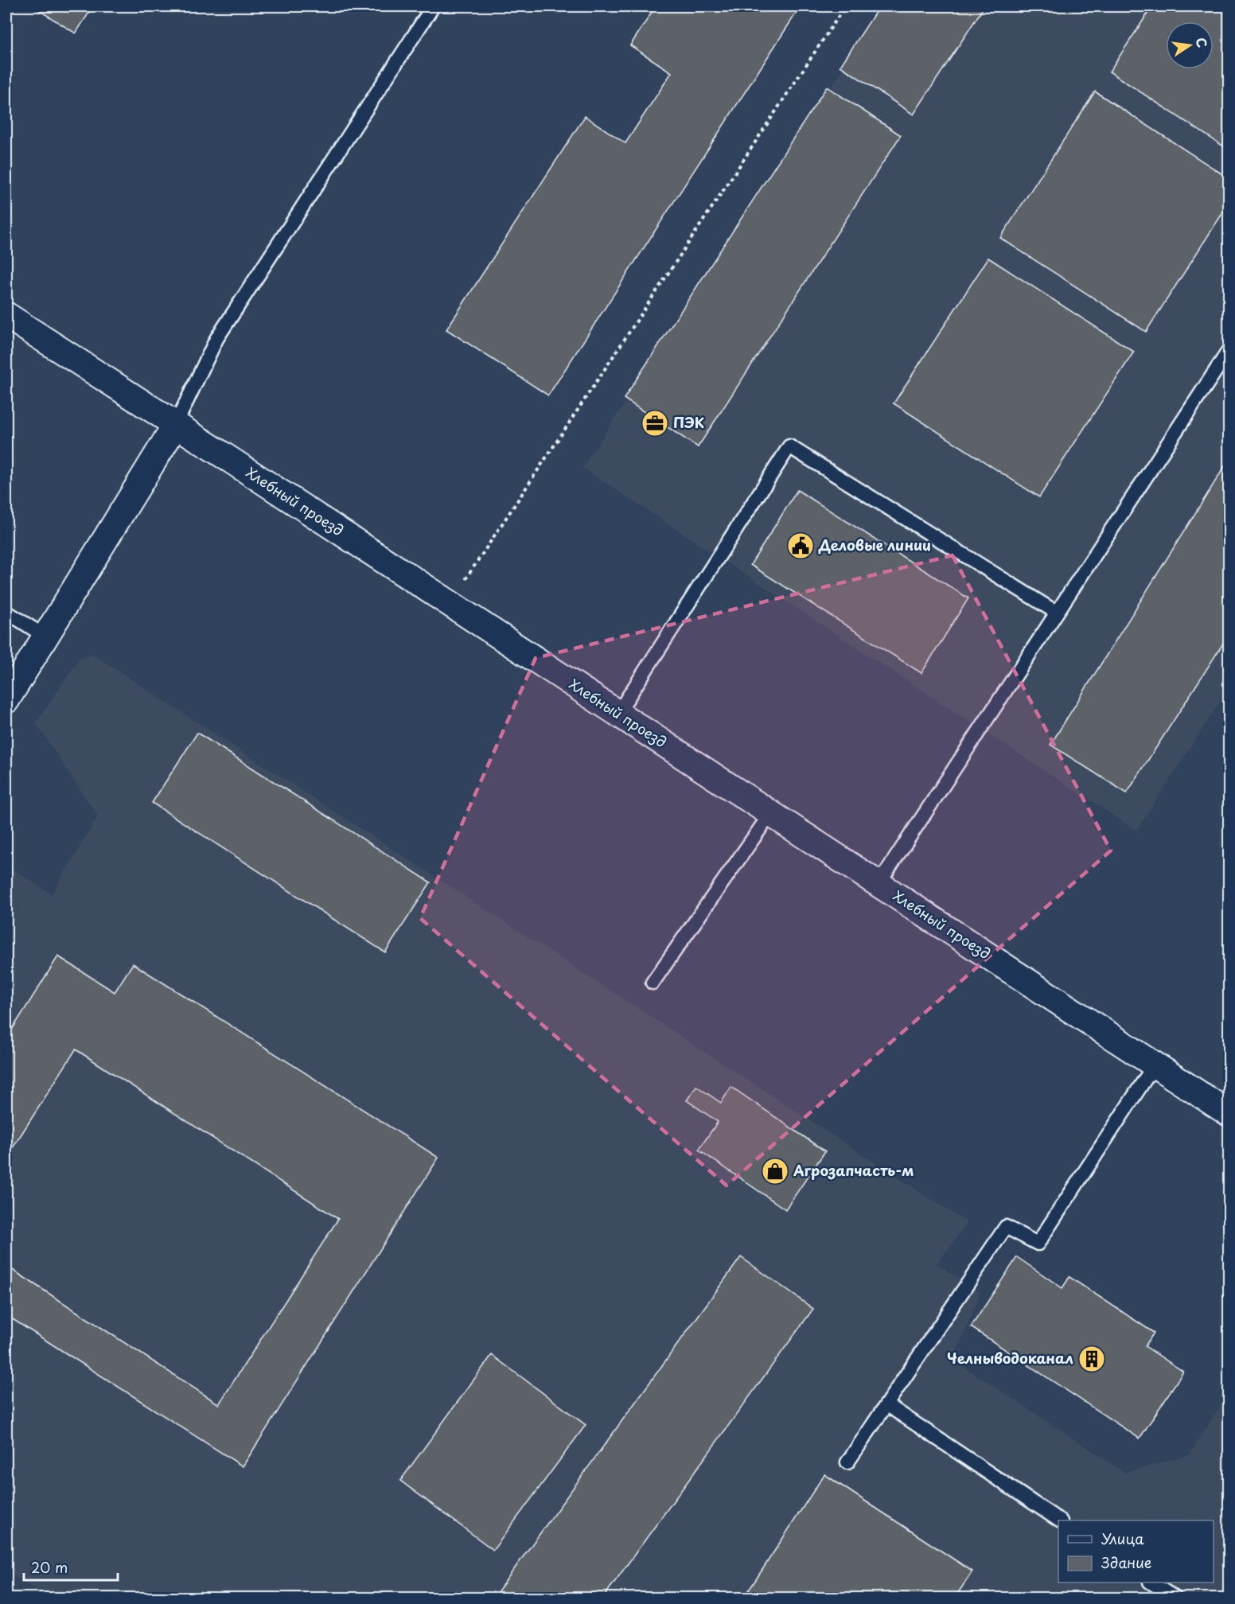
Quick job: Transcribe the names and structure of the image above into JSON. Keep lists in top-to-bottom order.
{
  "streets": {
    "street": ["Хлебный проезд"]
  },
  "places": {
    "office": ["ПЭК"],
    "public building": ["Деловые линии"],
    "shop": ["Агрозапчасть-м"],
    "building": ["Челныводоканал"]
  },
  "legend": ["Улица", "Здание"],
  "scale_bar": "20 m",
  "north": "right"
}
